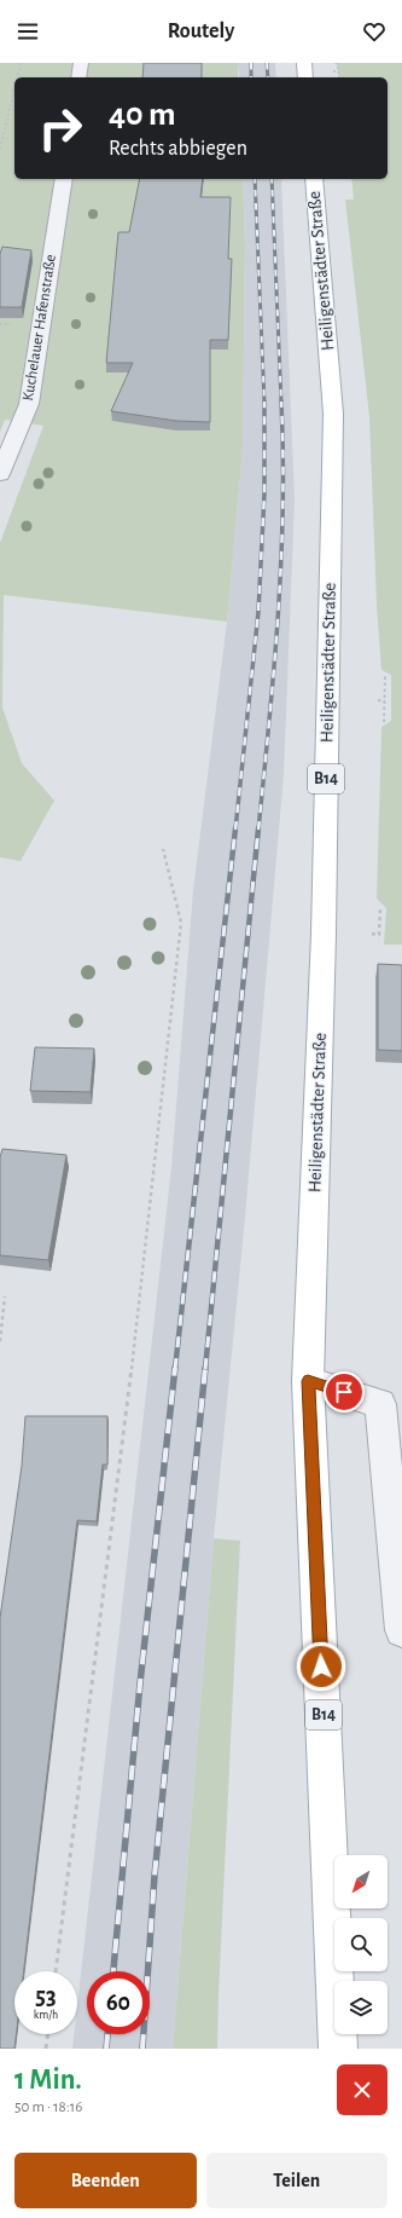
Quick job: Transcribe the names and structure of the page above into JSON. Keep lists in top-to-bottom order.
{
  "streets": {
    "main road": ["Heiligenstädter Straße", "B14"],
    "street": ["Kuchelauer Hafenstraße"]
  },
  "north": "bottom left",
  "page": {
    "header": "Routely",
    "turn": ["40 m", "Rechts abbiegen"],
    "speed": "53 km/h",
    "limit": "60",
    "heading": ["1 Min.", "50 m · 18:16"],
    "buttons": ["Beenden", "Teilen"]
  }
}
